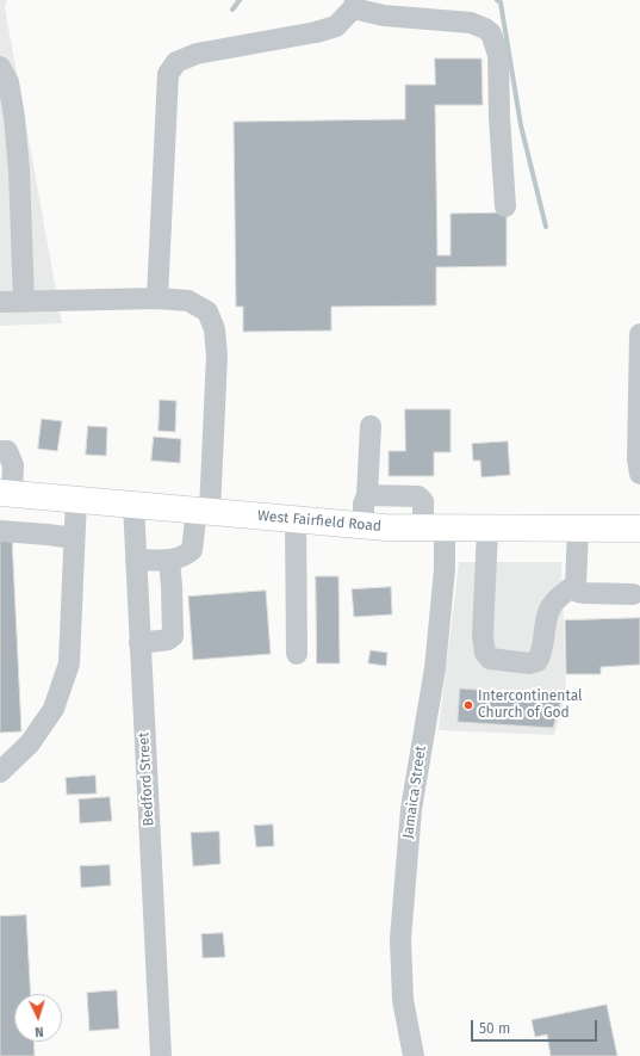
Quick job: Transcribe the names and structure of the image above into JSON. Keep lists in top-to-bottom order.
{
  "streets": {
    "main road": ["West Fairfield Road"],
    "street": ["Bedford Street", "Jamaica Street"]
  },
  "crossings": [
    ["West Fairfield Road", "Bedford Street"],
    ["West Fairfield Road", "Jamaica Street"]
  ],
  "places": ["Intercontinental Church of God"],
  "scale_bar": "50 m",
  "north": "bottom"
}
